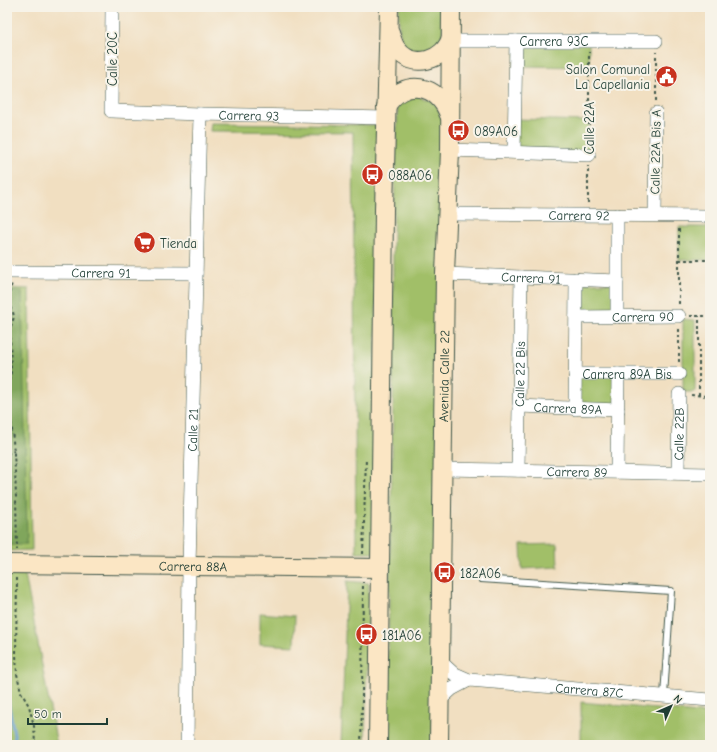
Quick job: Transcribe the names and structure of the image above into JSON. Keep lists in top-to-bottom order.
{
  "streets": {
    "main road": ["Avenida Calle 22", "Carrera 88A"],
    "street": [
      "Carrera 93C",
      "Calle 20C",
      "Carrera 93",
      "Calle 22A Bis A",
      "Carrera 92",
      "Carrera 91",
      "Carrera 90",
      "Calle 22 Bis",
      "Carrera 89A Bis",
      "Carrera 89A",
      "Calle 21",
      "Calle 22B",
      "Carrera 89",
      "Carrera 87C"
    ],
    "path": ["Calle 22A"]
  },
  "crossings": [
    ["Carrera 93C", "Calle 22A"],
    ["Carrera 93C", "Calle 22A Bis A"],
    ["Carrera 93C", "Avenida Calle 22"],
    ["Calle 20C", "Carrera 93"],
    ["Carrera 93", "Calle 21"],
    ["Calle 22A", "Carrera 92"],
    ["Calle 22A Bis A", "Carrera 92"],
    ["Carrera 92", "Avenida Calle 22"],
    ["Carrera 91", "Calle 22 Bis"],
    ["Carrera 91", "Avenida Calle 22"],
    ["Carrera 91", "Calle 21"],
    ["Calle 22 Bis", "Carrera 89A"],
    ["Calle 22 Bis", "Carrera 89"],
    ["Avenida Calle 22", "Carrera 89"],
    ["Avenida Calle 22", "Carrera 87C"],
    ["Calle 21", "Carrera 88A"],
    ["Calle 22B", "Carrera 89"]
  ],
  "places": {
    "public building": ["Salon Comunal La Capellania"],
    "bus stop": [
      "089A06",
      "088A06",
      "182A06",
      "181A06"
    ],
    "supermarket": ["Tienda"]
  },
  "scale_bar": "50 m",
  "north": "top right"
}
